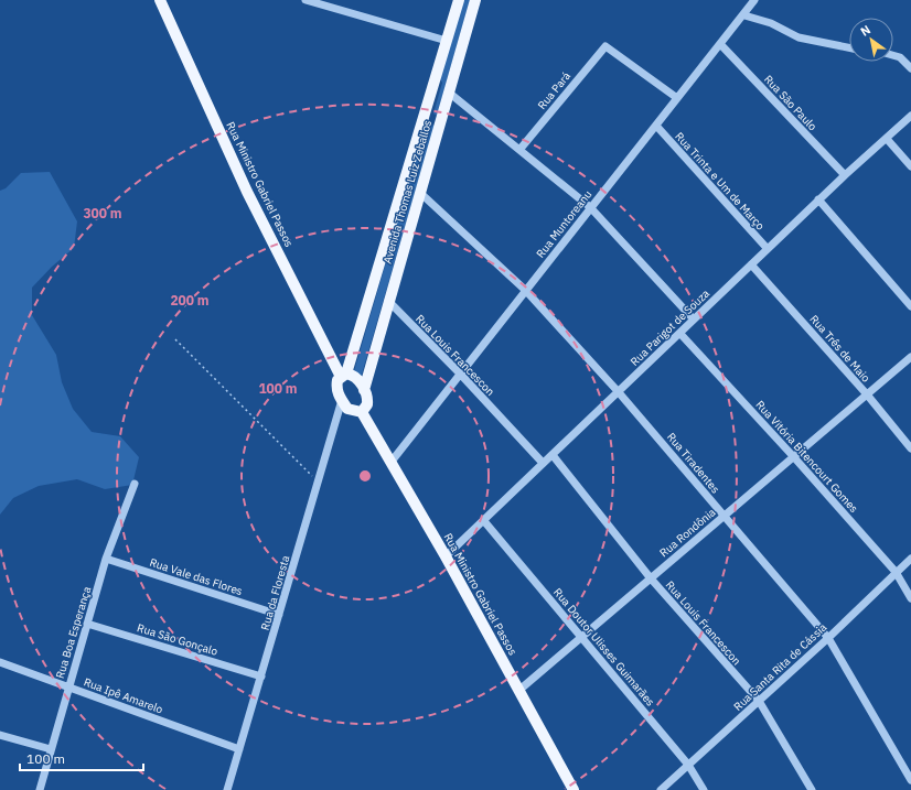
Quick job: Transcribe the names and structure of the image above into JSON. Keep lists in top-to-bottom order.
{
  "streets": {
    "main road": ["Rua Ministro Gabriel Passos", "Avenida Thomas Luiz Zeballos"],
    "street": [
      "Rua Pará",
      "Rua São Paulo",
      "Rua Trinta e Um de Março",
      "Rua Muntoreanu",
      "Rua Parigot de Souza",
      "Rua Três de Maio",
      "Rua Louis Francescon",
      "Rua Vitória Bitencourt Gomes",
      "Rua Tiradentes",
      "Rua Rondônia",
      "Rua Vale das Flores",
      "Rua da Floresta",
      "Rua Boa Esperança",
      "Rua São Gonçalo",
      "Rua Doutor Ulisses Guimarães",
      "Rua Santa Rita de Cássia",
      "Rua Ipê Amarelo"
    ]
  },
  "crossings": [
    ["Rua Pará", "Rua Muntoreanu"],
    ["Rua São Paulo", "Rua Muntoreanu"],
    ["Rua São Paulo", "Rua Parigot de Souza"],
    ["Rua Trinta e Um de Março", "Rua Muntoreanu"],
    ["Rua Trinta e Um de Março", "Rua Parigot de Souza"],
    ["Rua Ministro Gabriel Passos", "Avenida Thomas Luiz Zeballos"],
    ["Rua Ministro Gabriel Passos", "Rua Muntoreanu"],
    ["Rua Ministro Gabriel Passos", "Rua Parigot de Souza"],
    ["Rua Ministro Gabriel Passos", "Rua Rondônia"],
    ["Rua Ministro Gabriel Passos", "Rua da Floresta"],
    ["Avenida Thomas Luiz Zeballos", "Rua Louis Francescon"],
    ["Avenida Thomas Luiz Zeballos", "Rua Tiradentes"],
    ["Avenida Thomas Luiz Zeballos", "Rua da Floresta"],
    ["Rua Muntoreanu", "Rua Louis Francescon"],
    ["Rua Muntoreanu", "Rua Tiradentes"],
    ["Rua Parigot de Souza", "Rua Três de Maio"],
    ["Rua Parigot de Souza", "Rua Louis Francescon"],
    ["Rua Parigot de Souza", "Rua Vitória Bitencourt Gomes"],
    ["Rua Parigot de Souza", "Rua Tiradentes"],
    ["Rua Parigot de Souza", "Rua Doutor Ulisses Guimarães"],
    ["Rua Três de Maio", "Rua Rondônia"],
    ["Rua Louis Francescon", "Rua Rondônia"],
    ["Rua Louis Francescon", "Rua Santa Rita de Cássia"],
    ["Rua Vitória Bitencourt Gomes", "Rua Rondônia"],
    ["Rua Vitória Bitencourt Gomes", "Rua Santa Rita de Cássia"],
    ["Rua Tiradentes", "Rua Rondônia"],
    ["Rua Tiradentes", "Rua Santa Rita de Cássia"],
    ["Rua Rondônia", "Rua Doutor Ulisses Guimarães"],
    ["Rua Vale das Flores", "Rua da Floresta"],
    ["Rua Vale das Flores", "Rua Boa Esperança"],
    ["Rua da Floresta", "Rua São Gonçalo"],
    ["Rua da Floresta", "Rua Ipê Amarelo"],
    ["Rua Boa Esperança", "Rua São Gonçalo"],
    ["Rua Boa Esperança", "Rua Ipê Amarelo"],
    ["Rua Doutor Ulisses Guimarães", "Rua Santa Rita de Cássia"]
  ],
  "scale_bar": "100 m",
  "north": "top left",
  "rings": ["300 m", "200 m", "100 m"]
}
